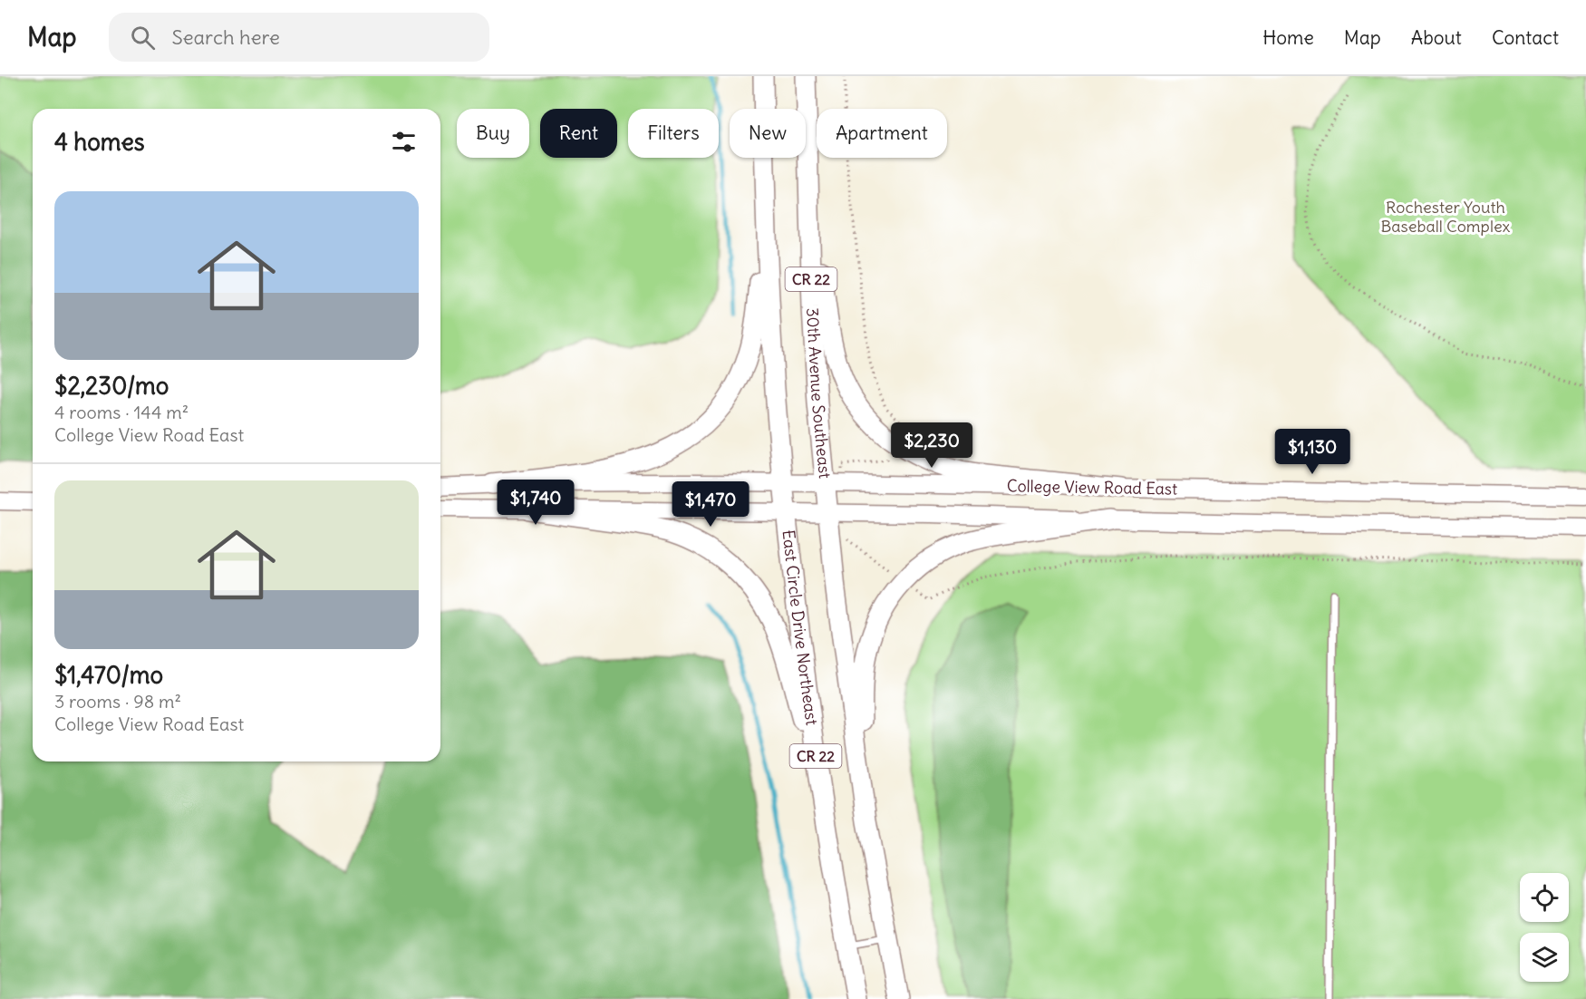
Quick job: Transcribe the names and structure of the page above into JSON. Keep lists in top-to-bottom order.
{
  "streets": {
    "main road": [
      "CR 22",
      "30th Avenue Southeast",
      "College View Road East",
      "East Circle Drive Northeast"
    ]
  },
  "crossings": [
    ["CR 22", "30th Avenue Southeast"],
    ["CR 22", "College View Road East"],
    ["CR 22", "East Circle Drive Northeast"],
    ["30th Avenue Southeast", "College View Road East"],
    ["College View Road East", "East Circle Drive Northeast"]
  ],
  "parks": ["Rochester Youth Baseball Complex"],
  "page": {
    "header": "Map",
    "search": "Search here",
    "nav": [
      "Home",
      "Map",
      "About",
      "Contact"
    ],
    "chip": [
      "Buy",
      "Rent",
      "Filters",
      "New",
      "Apartment"
    ],
    "heading": "4 homes",
    "list": [
      {
        "name": "$2,230/mo",
        "note": "4 rooms · 144 m² · College View Road East"
      },
      {
        "name": "$1,470/mo",
        "note": "3 rooms · 98 m² · College View Road East"
      }
    ],
    "price": [
      "$2,230",
      "$1,130",
      "$1,740",
      "$1,470"
    ]
  }
}
